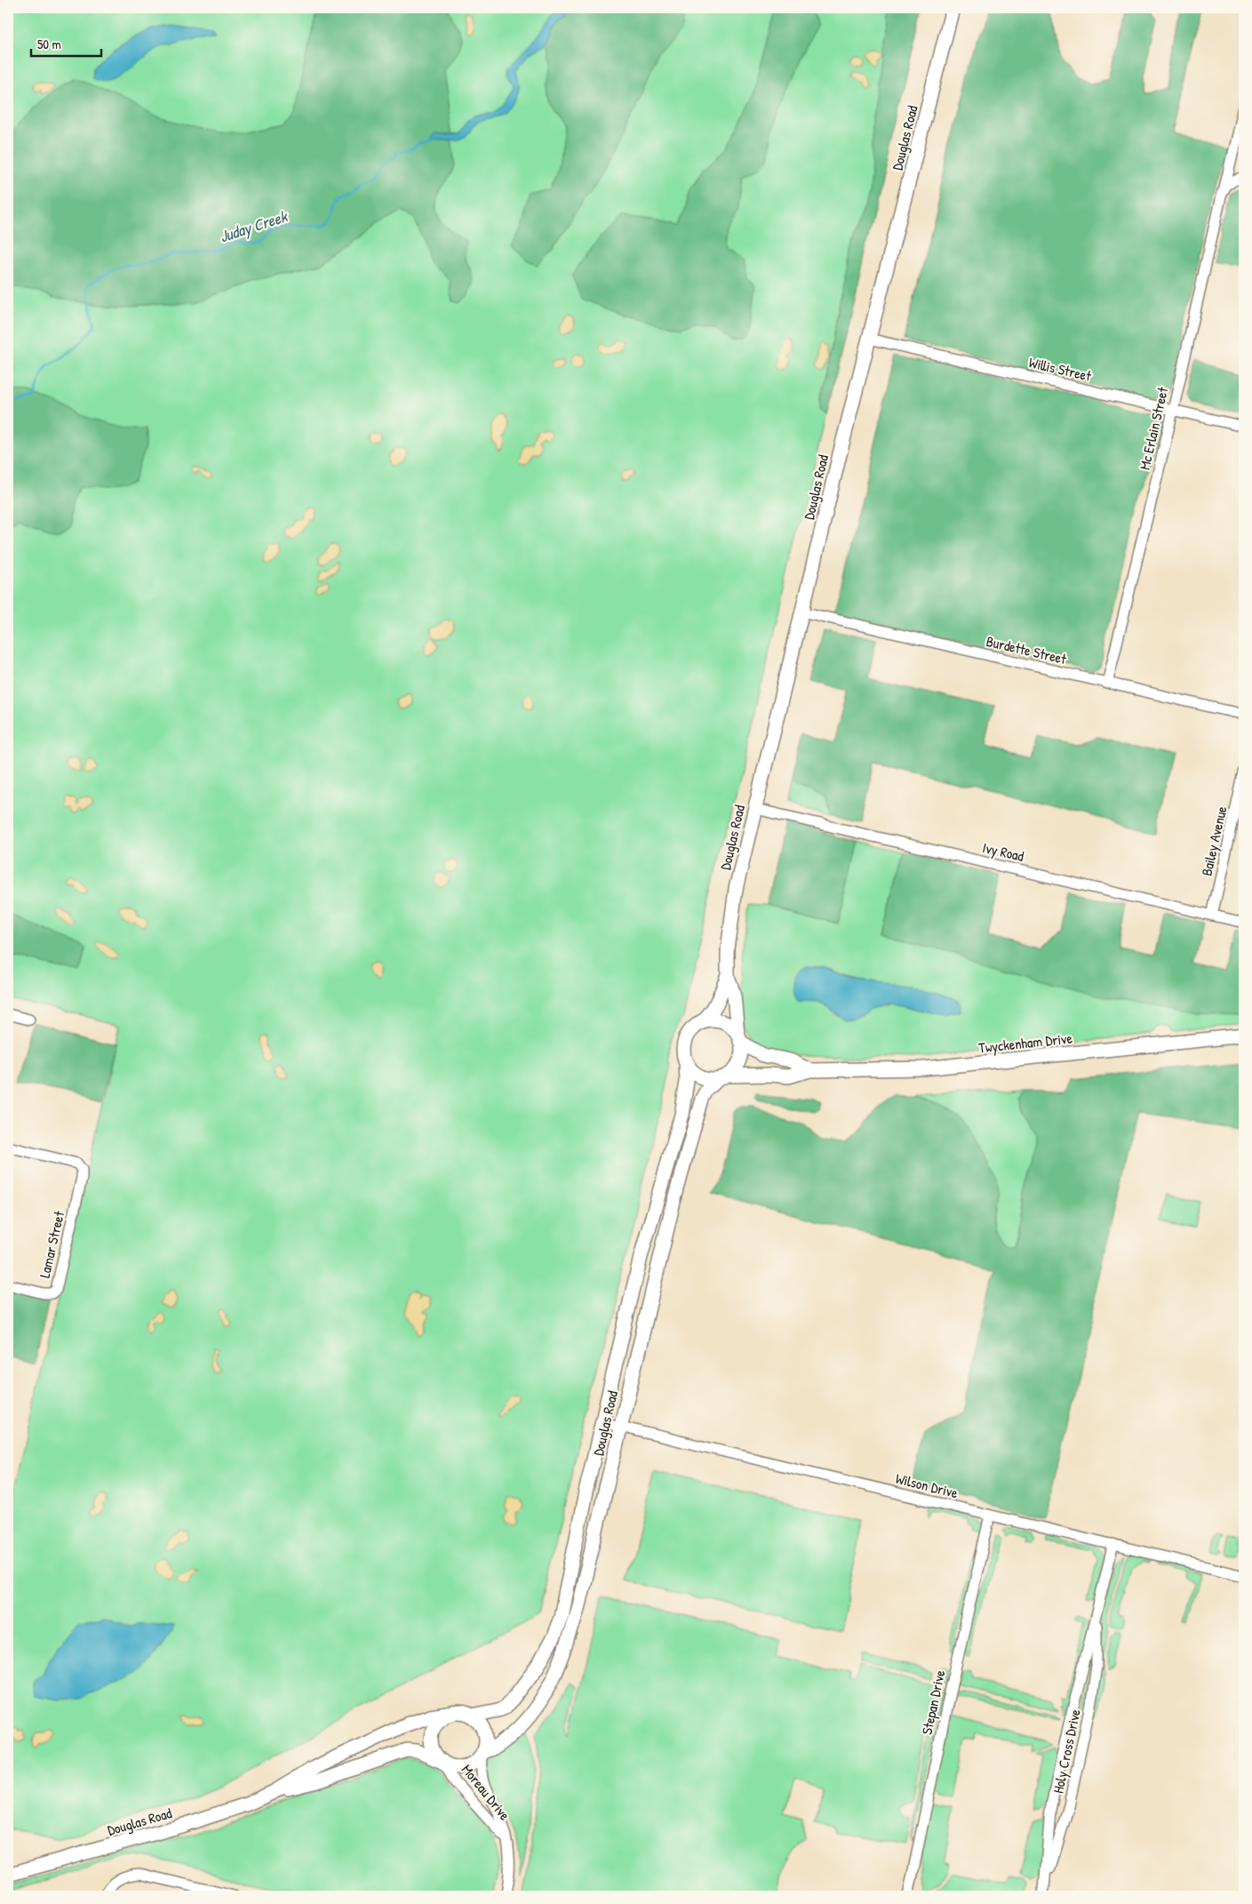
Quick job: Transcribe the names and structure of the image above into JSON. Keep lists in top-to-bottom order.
{
  "streets": {
    "street": [
      "Douglas Road",
      "Willis Street",
      "Mc Erlain Street",
      "Burdette Street",
      "Bailey Avenue",
      "Ivy Road",
      "Twyckenham Drive",
      "Lamar Street",
      "Wilson Drive",
      "Stepan Drive",
      "Holy Cross Drive",
      "Moreau Drive"
    ]
  },
  "crossings": [
    ["Douglas Road", "Willis Street"],
    ["Douglas Road", "Burdette Street"],
    ["Douglas Road", "Ivy Road"],
    ["Douglas Road", "Twyckenham Drive"],
    ["Douglas Road", "Wilson Drive"],
    ["Douglas Road", "Moreau Drive"],
    ["Willis Street", "Mc Erlain Street"],
    ["Mc Erlain Street", "Burdette Street"],
    ["Bailey Avenue", "Ivy Road"],
    ["Wilson Drive", "Stepan Drive"],
    ["Wilson Drive", "Holy Cross Drive"]
  ],
  "water": ["Juday Creek"],
  "scale_bar": "50 m"
}
